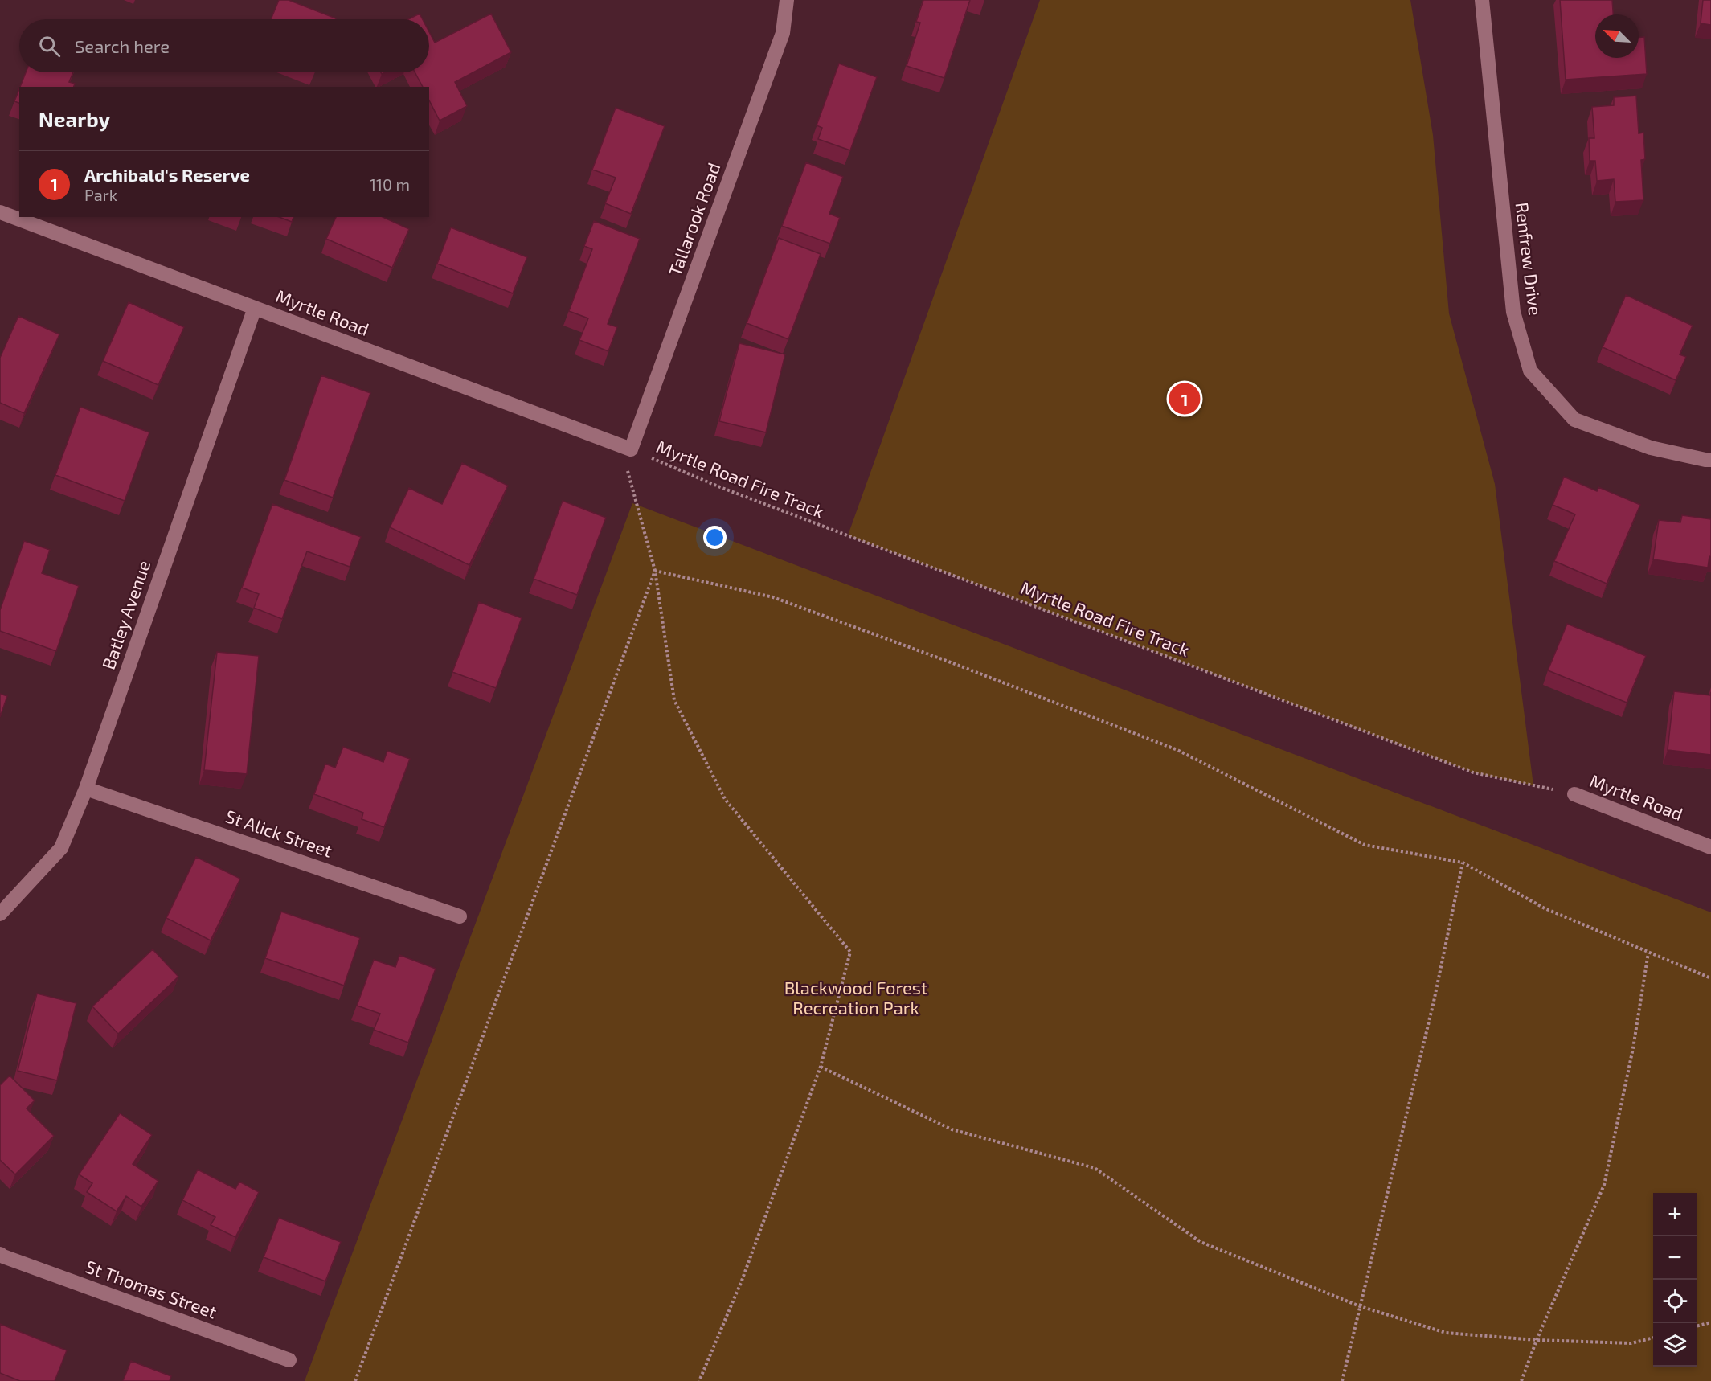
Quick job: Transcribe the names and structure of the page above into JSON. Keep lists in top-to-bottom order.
{
  "streets": {
    "street": [
      "Tallarook Road",
      "Renfrew Drive",
      "Myrtle Road",
      "Batley Avenue",
      "St Alick Street",
      "St Thomas Street"
    ],
    "path": ["Myrtle Road Fire Track"]
  },
  "crossings": [
    ["Tallarook Road", "Myrtle Road"],
    ["Tallarook Road", "Myrtle Road Fire Track"],
    ["Myrtle Road", "Myrtle Road Fire Track"],
    ["Myrtle Road", "Batley Avenue"],
    ["Batley Avenue", "St Alick Street"]
  ],
  "parks": ["Blackwood Forest Recreation Park"],
  "north": "top left",
  "page": {
    "search": "Search here",
    "heading": "Nearby",
    "list": [
      {
        "mark": "1",
        "name": "Archibald's Reserve",
        "note": "Park",
        "value": "110 m"
      }
    ],
    "pins": "1",
    "map_buttons": ["+", "−"]
  }
}
